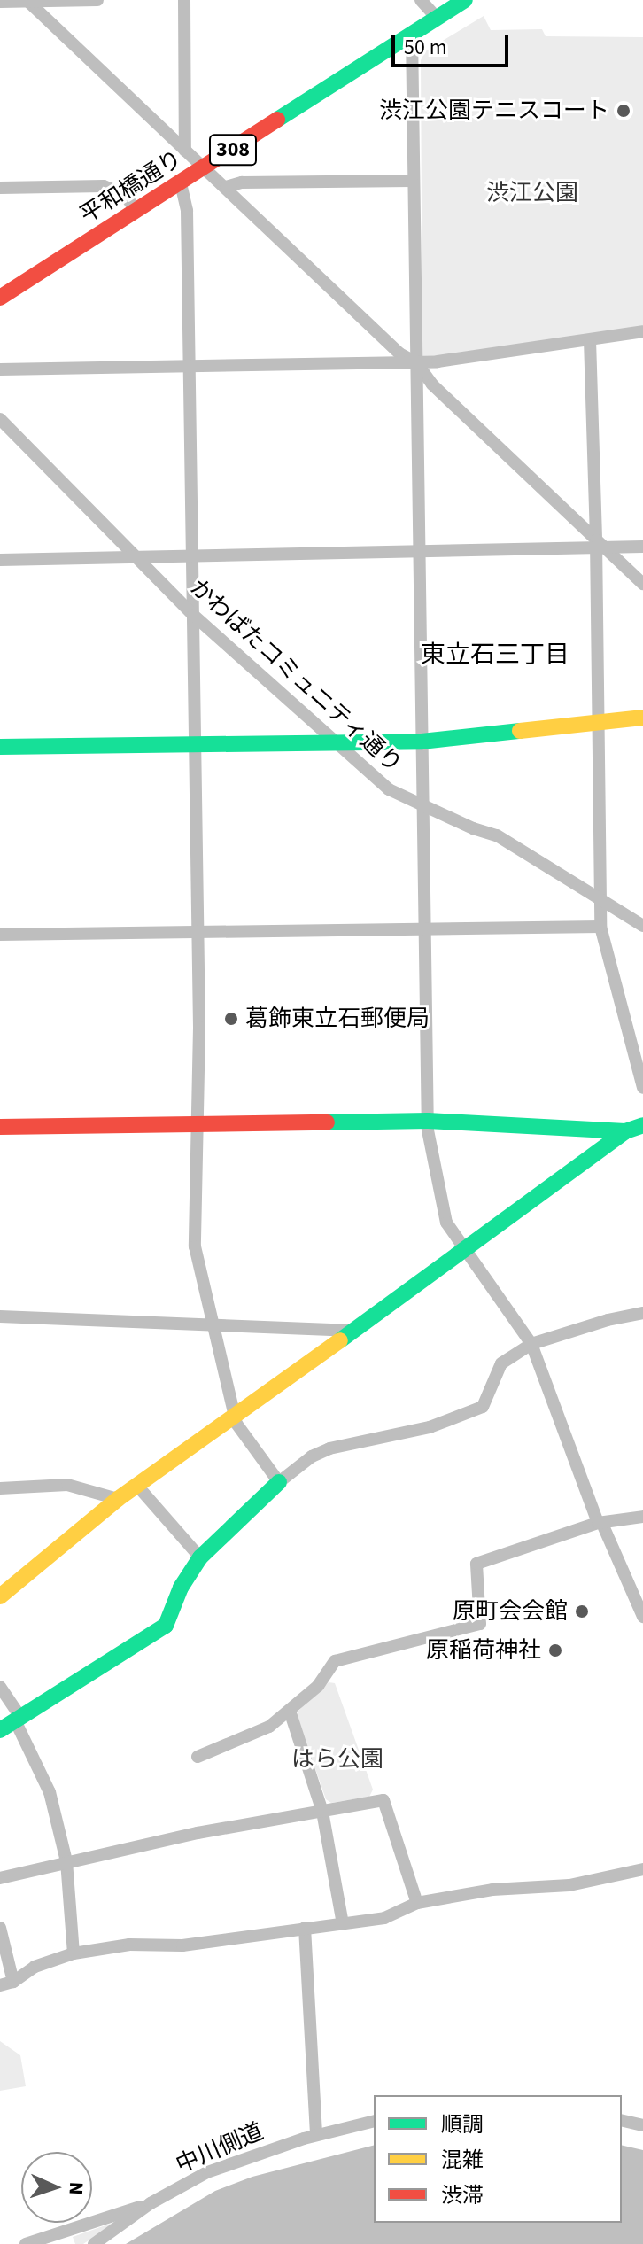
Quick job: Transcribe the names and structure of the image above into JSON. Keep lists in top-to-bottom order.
{
  "streets": {
    "street": [
      "308",
      "平和橋通り",
      "かわばたコミュニティ通り",
      "中川側道"
    ]
  },
  "districts": ["東立石三丁目"],
  "parks": ["渋江公園", "はら公園"],
  "places": [
    "渋江公園テニスコート",
    "葛飾東立石郵便局",
    "原町会会館",
    "原稲荷神社"
  ],
  "legend": ["順調", "混雑", "渋滞"],
  "scale_bar": "50 m",
  "north": "right"
}
